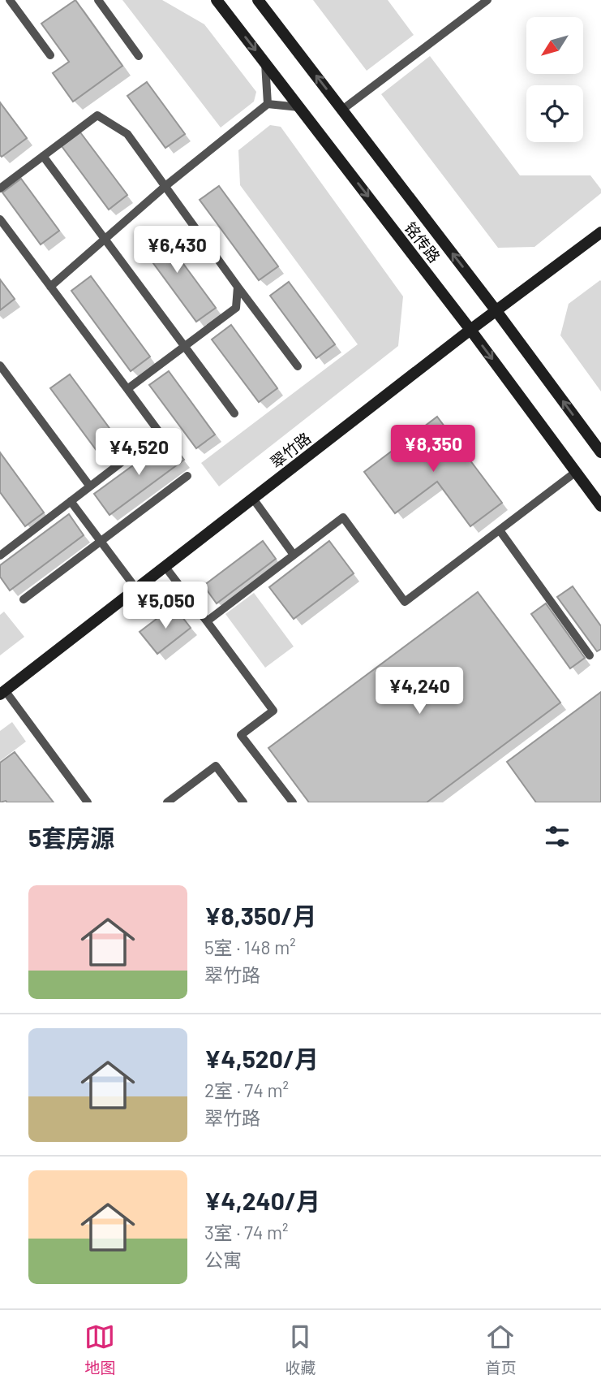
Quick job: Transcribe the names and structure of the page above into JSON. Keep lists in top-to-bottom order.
{
  "streets": {
    "main road": ["铭传路", "翠竹路"]
  },
  "crossings": [
    ["铭传路", "翠竹路"]
  ],
  "north": "bottom left",
  "page": {
    "price": [
      "¥6,430",
      "¥8,350",
      "¥4,520",
      "¥5,050",
      "¥4,240"
    ],
    "heading": "5套房源",
    "list": [
      {
        "name": "¥8,350/月",
        "note": "5室 · 148 m² · 翠竹路"
      },
      {
        "name": "¥4,520/月",
        "note": "2室 · 74 m² · 翠竹路"
      },
      {
        "name": "¥4,240/月",
        "note": "3室 · 74 m² · 公寓"
      }
    ],
    "tabs": ["地图", "收藏", "首页"]
  }
}
